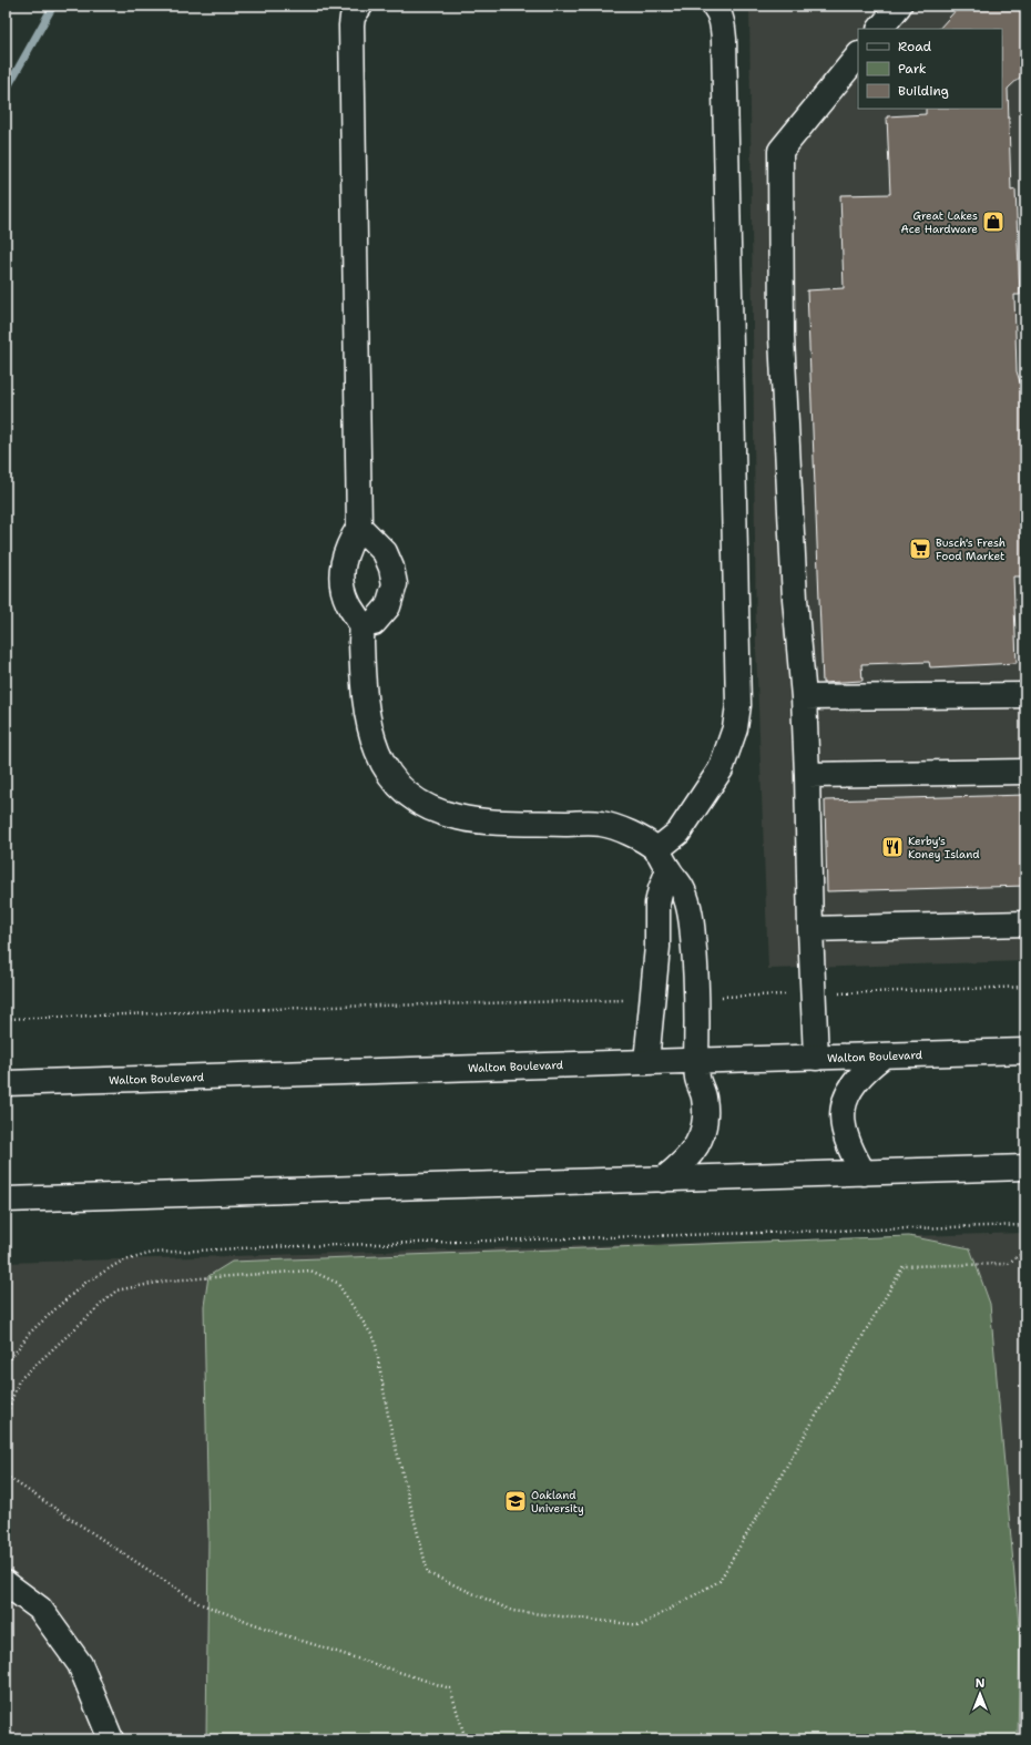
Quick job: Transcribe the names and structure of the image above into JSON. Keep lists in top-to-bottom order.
{
  "streets": {
    "main road": ["Walton Boulevard"]
  },
  "places": {
    "shop": ["Great Lakes Ace Hardware"],
    "supermarket": ["Busch's Fresh Food Market"],
    "restaurant": ["Kerby's Koney Island"],
    "school or university": ["Oakland University"]
  },
  "legend": ["Road", "Park", "Building"],
  "north": "top"
}
